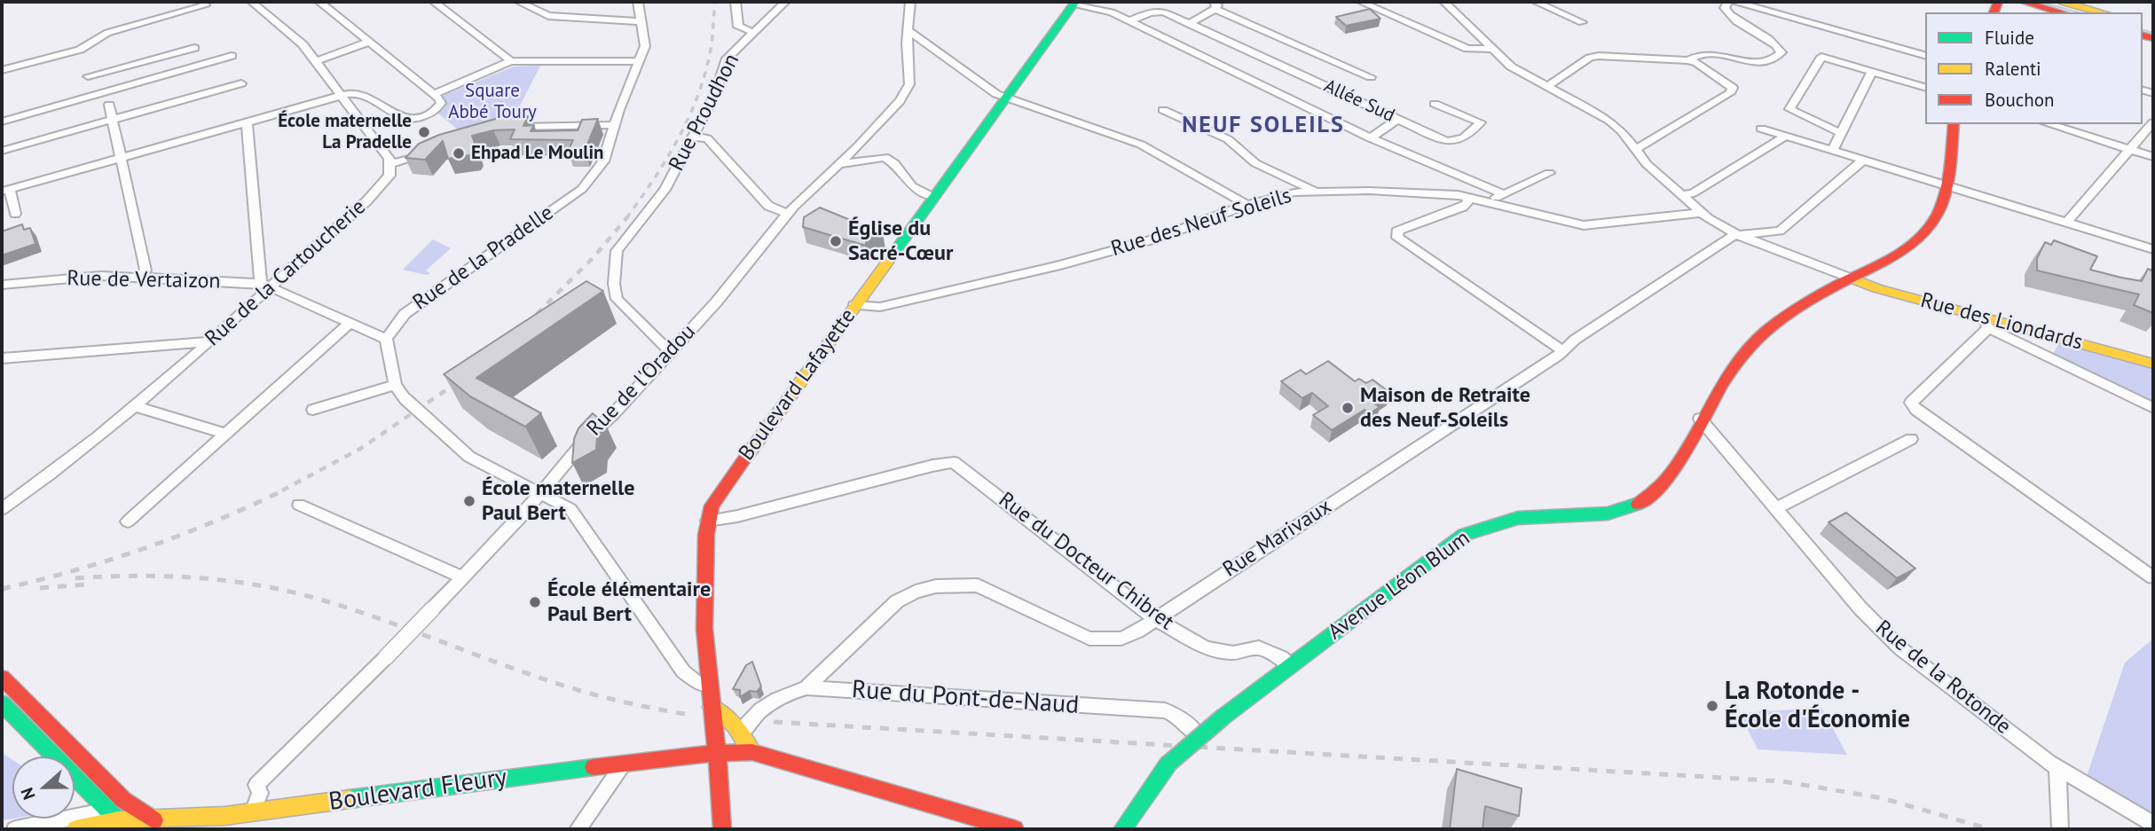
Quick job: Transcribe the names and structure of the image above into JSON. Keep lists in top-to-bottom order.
{
  "streets": {
    "main road": [
      "Rue des Liondards",
      "Boulevard Lafayette",
      "Avenue Léon Blum",
      "Boulevard Fleury"
    ],
    "street": [
      "Allée Sud",
      "Rue Proudhon",
      "Rue des Neuf Soleils",
      "Rue de la Pradelle",
      "Rue de la Cartoucherie",
      "Rue de Vertaizon",
      "Rue de l'Oradou",
      "Rue Marivaux",
      "Rue du Docteur Chibret",
      "Rue de la Rotonde",
      "Rue du Pont-de-Naud"
    ]
  },
  "crossings": [
    ["Rue Proudhon", "Rue de l'Oradou"],
    ["Rue des Neuf Soleils", "Boulevard Lafayette"],
    ["Rue de la Pradelle", "Rue de Vertaizon"],
    ["Rue de la Cartoucherie", "Rue de Vertaizon"],
    ["Rue des Liondards", "Avenue Léon Blum"],
    ["Rue de l'Oradou", "Boulevard Fleury"],
    ["Boulevard Lafayette", "Rue du Docteur Chibret"],
    ["Boulevard Lafayette", "Boulevard Fleury"],
    ["Rue Marivaux", "Rue du Docteur Chibret"],
    ["Rue Marivaux", "Rue du Pont-de-Naud"],
    ["Rue du Docteur Chibret", "Avenue Léon Blum"],
    ["Avenue Léon Blum", "Rue de la Rotonde"],
    ["Avenue Léon Blum", "Rue du Pont-de-Naud"]
  ],
  "districts": ["NEUF SOLEILS"],
  "parks": ["Square Abbé Toury"],
  "places": [
    "École maternelle La Pradelle",
    "Ehpad Le Moulin",
    "Église du Sacré-Cœur",
    "Maison de Retraite des Neuf-Soleils",
    "École maternelle Paul Bert",
    "École élémentaire Paul Bert",
    "La Rotonde - École d'Économie"
  ],
  "legend": ["Fluide", "Ralenti", "Bouchon"],
  "north": "left"
}
